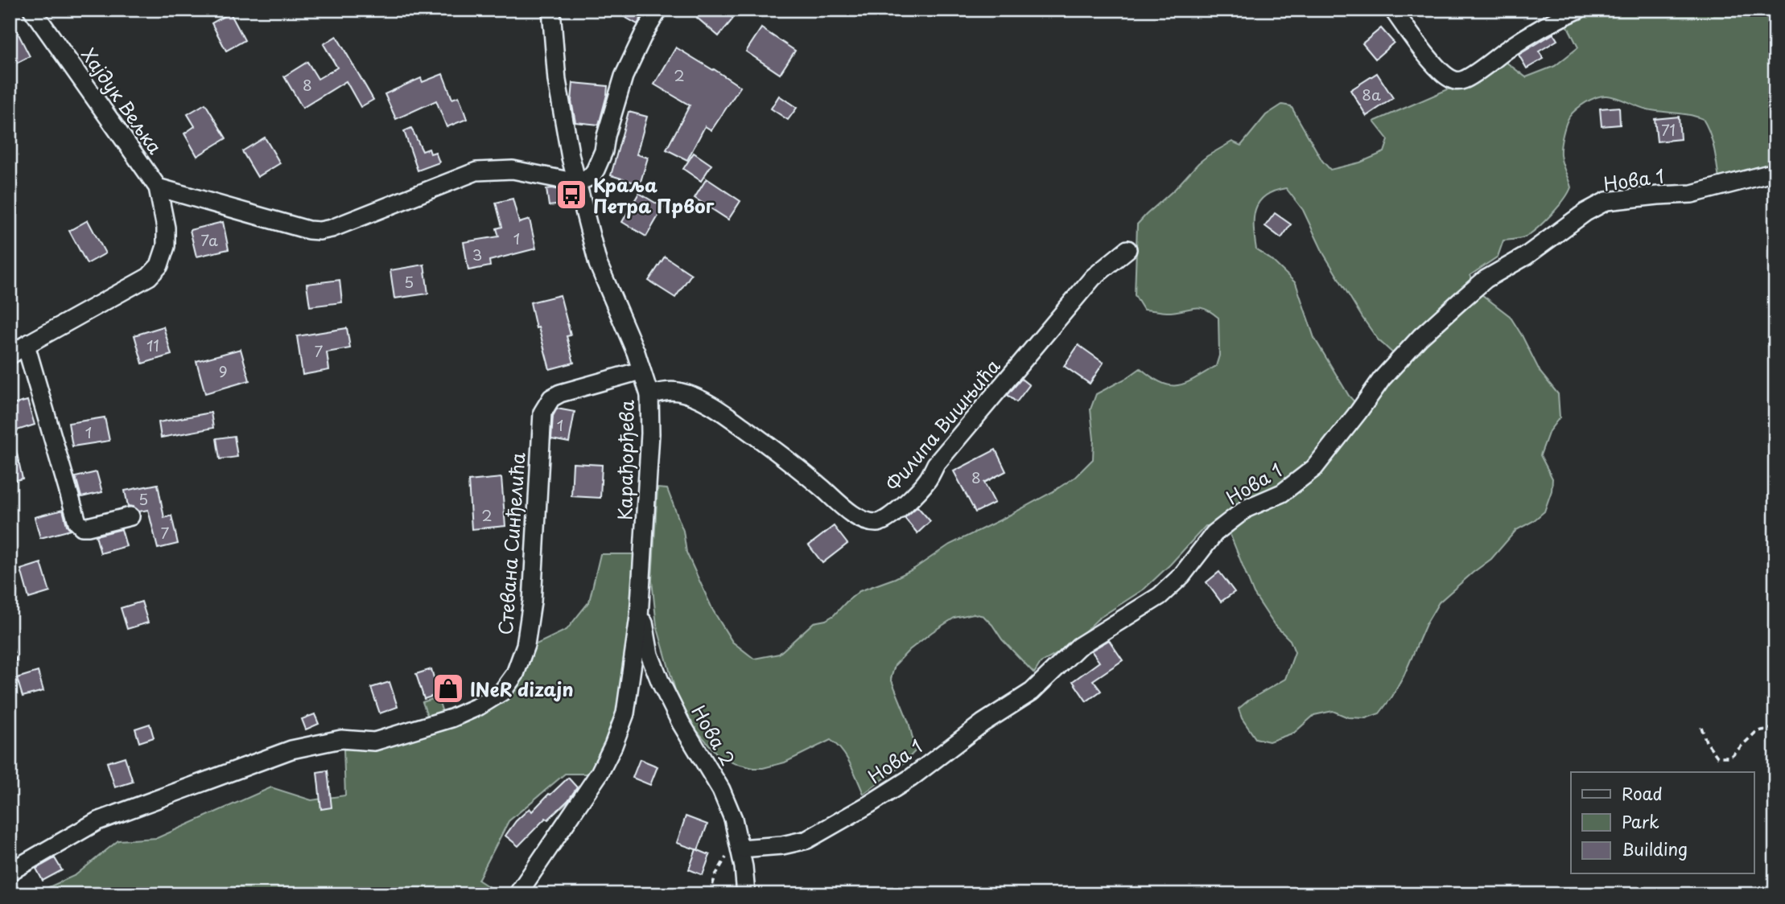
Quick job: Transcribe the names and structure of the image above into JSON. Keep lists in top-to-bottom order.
{
  "streets": {
    "street": [
      "Хајдук Вељка",
      "Нова 1",
      "Филипа Вишњића",
      "Карађорђева",
      "Стевана Синђелића",
      "Нова 2"
    ]
  },
  "crossings": [
    ["Нова 1", "Нова 2"],
    ["Филипа Вишњића", "Карађорђева"],
    ["Карађорђева", "Стевана Синђелића"],
    ["Карађорђева", "Нова 2"]
  ],
  "places": {
    "bus stop": ["Краља Петра Првог"],
    "shop": ["INeR dizajn"]
  },
  "house_numbers": [
    "2",
    "8",
    "8a",
    "71",
    "1",
    "7a",
    "3",
    "5",
    "11",
    "7",
    "9",
    "1",
    "1",
    "8",
    "5",
    "2",
    "7"
  ],
  "legend": ["Road", "Park", "Building"]
}
